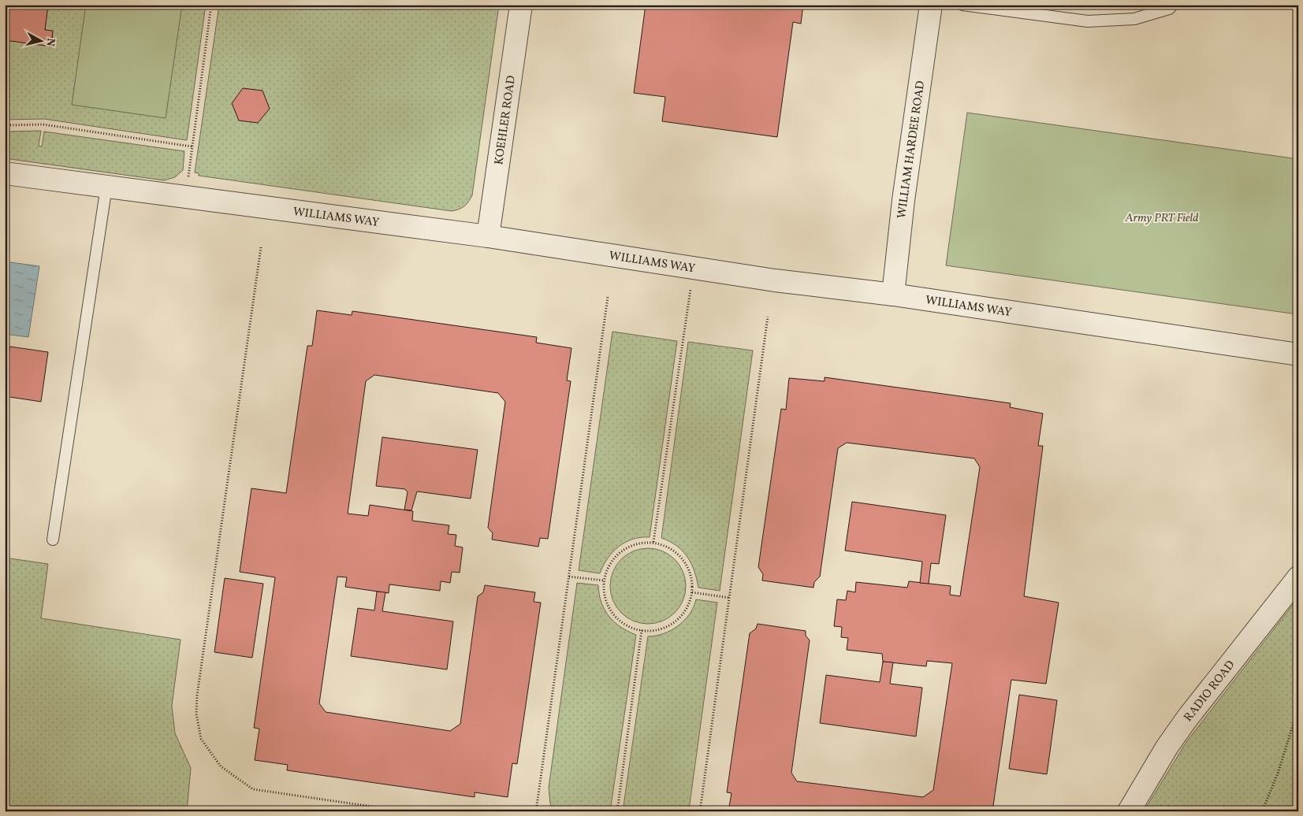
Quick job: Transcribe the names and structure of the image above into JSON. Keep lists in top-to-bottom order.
{
  "streets": {
    "street": [
      "KOEHLER ROAD",
      "WILLIAM HARDEE ROAD",
      "WILLIAMS WAY",
      "RADIO ROAD"
    ]
  },
  "crossings": [
    ["KOEHLER ROAD", "WILLIAMS WAY"],
    ["WILLIAM HARDEE ROAD", "WILLIAMS WAY"]
  ],
  "parks": ["Army PRT Field"],
  "north": "right"
}
